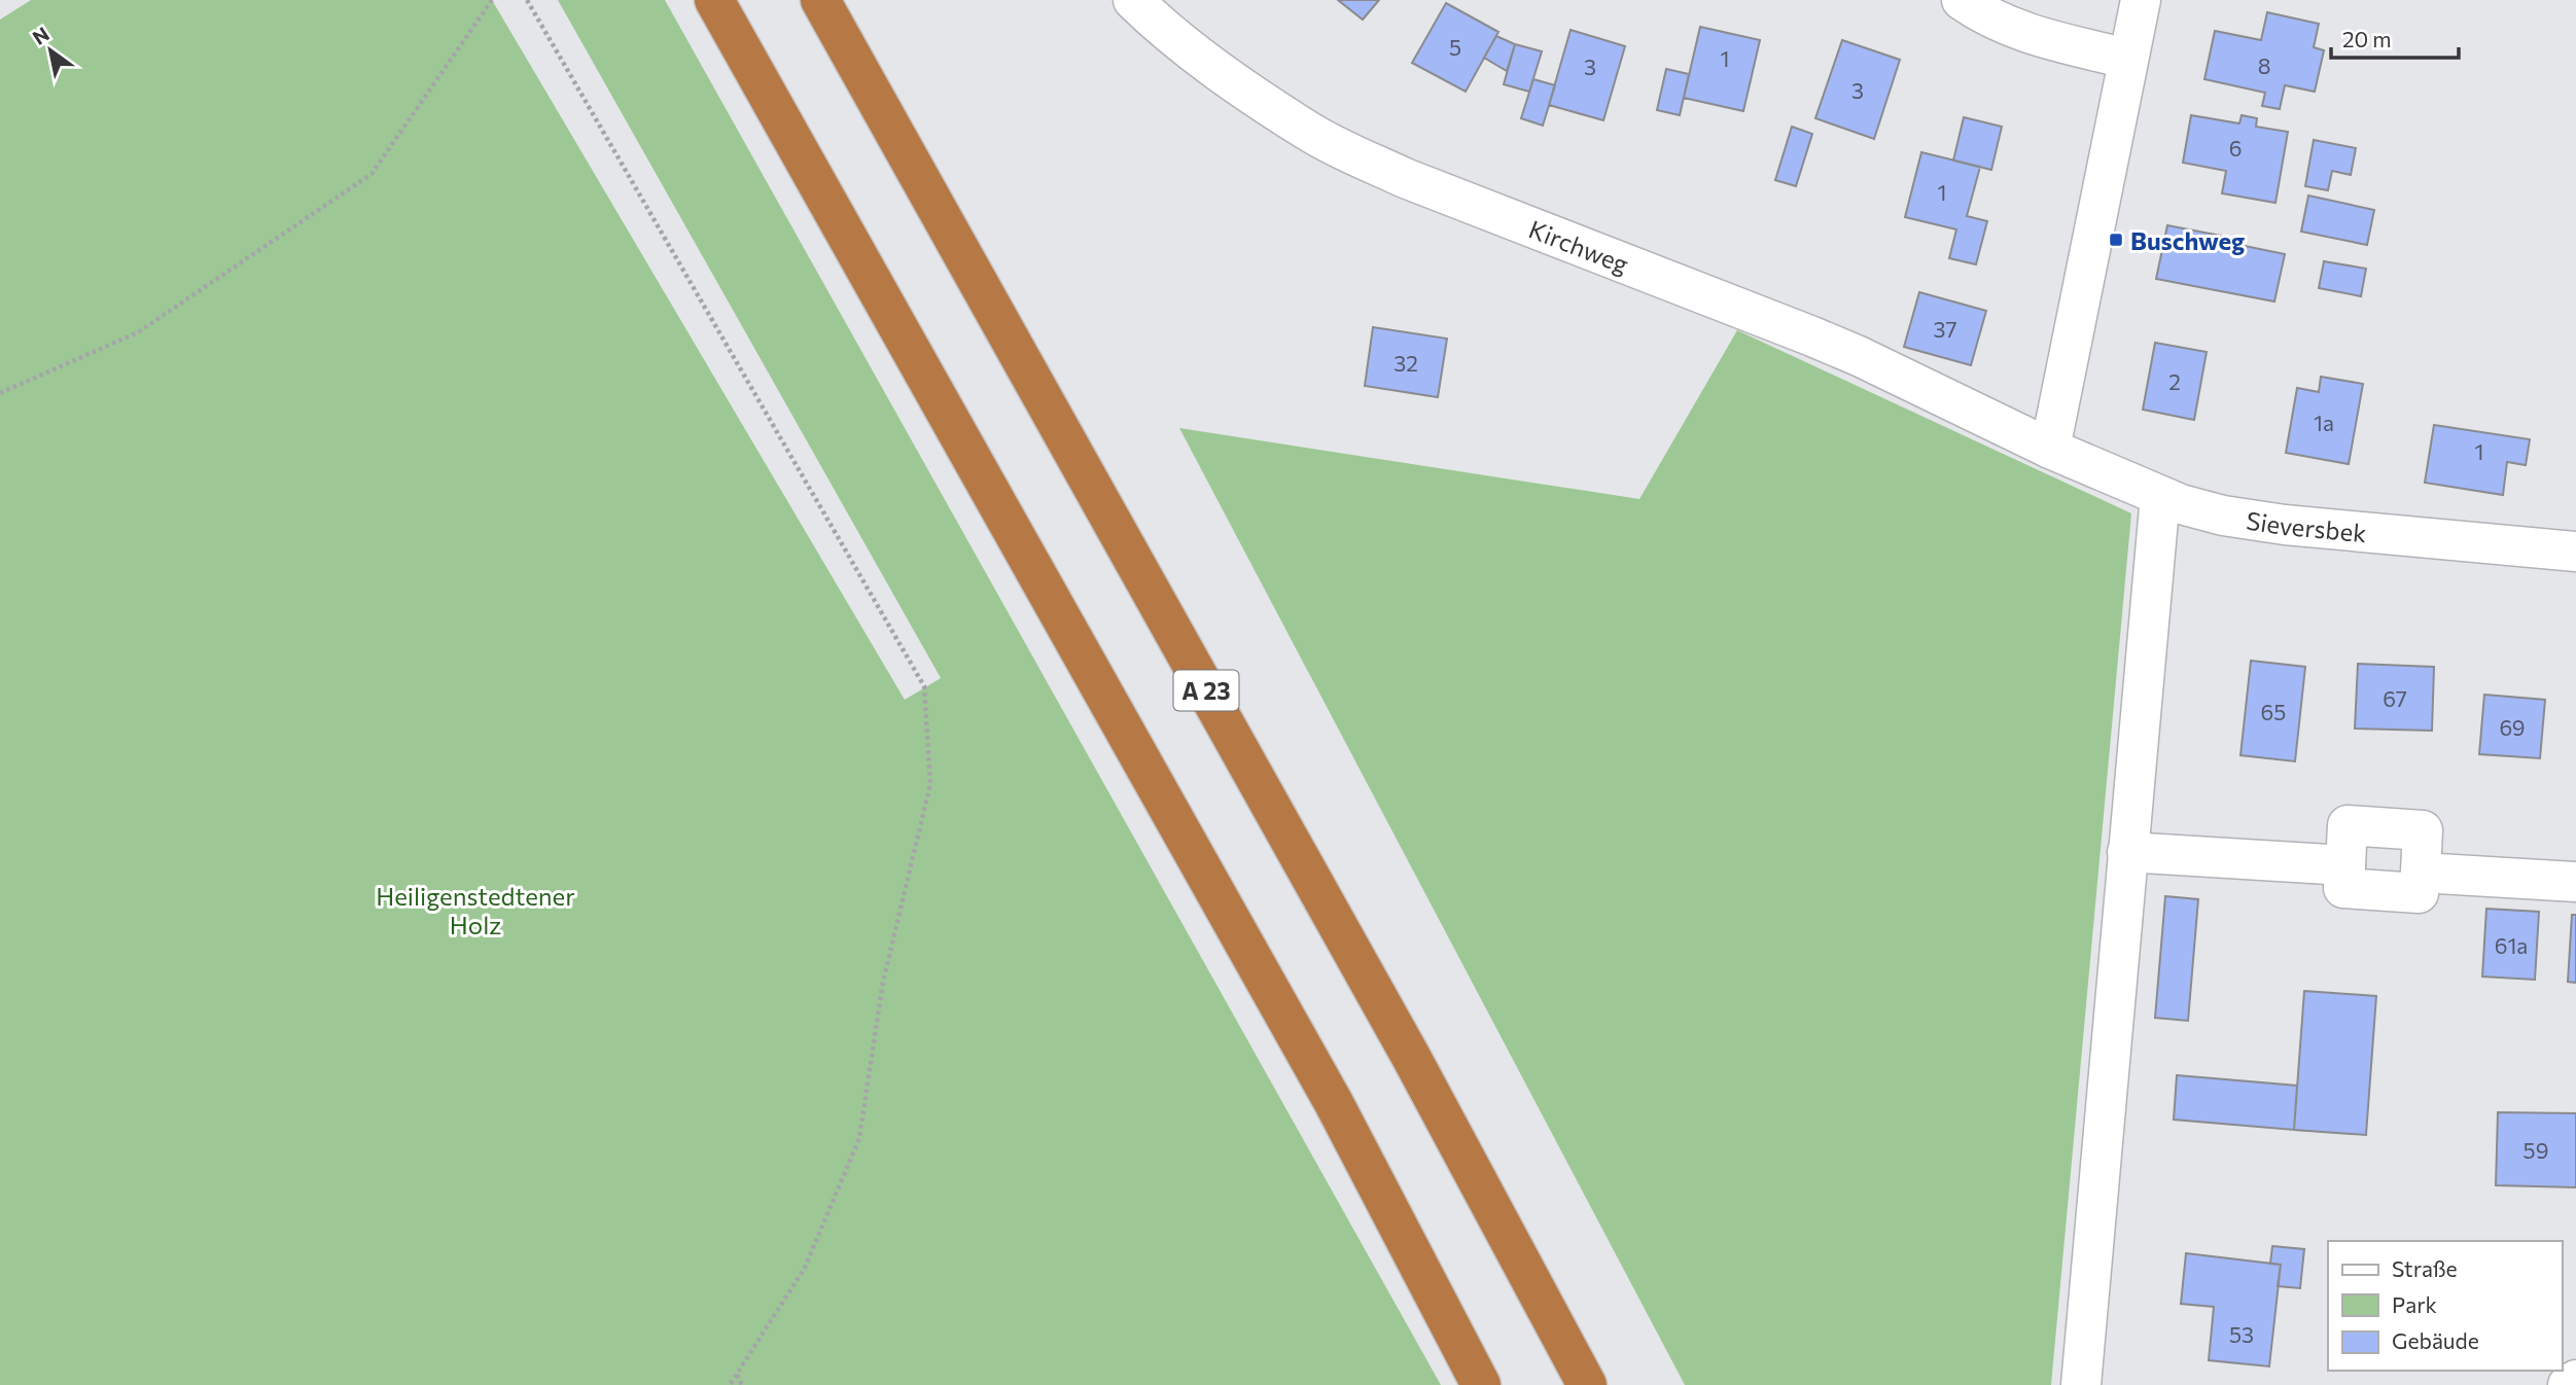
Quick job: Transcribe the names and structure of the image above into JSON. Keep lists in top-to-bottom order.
{
  "streets": {
    "highway": ["A 23"],
    "street": ["Kirchweg", "Sieversbek"]
  },
  "crossings": [
    ["Kirchweg", "Sieversbek"]
  ],
  "parks": ["Heiligenstedtener Holz"],
  "places": {
    "transit": ["Buschweg"]
  },
  "house_numbers": [
    "5",
    "1",
    "8",
    "3",
    "3",
    "6",
    "1",
    "37",
    "32",
    "2",
    "1a",
    "1",
    "67",
    "65",
    "69",
    "61a",
    "59",
    "53"
  ],
  "legend": ["Straße", "Park", "Gebäude"],
  "scale_bar": "20 m",
  "north": "top left"
}
